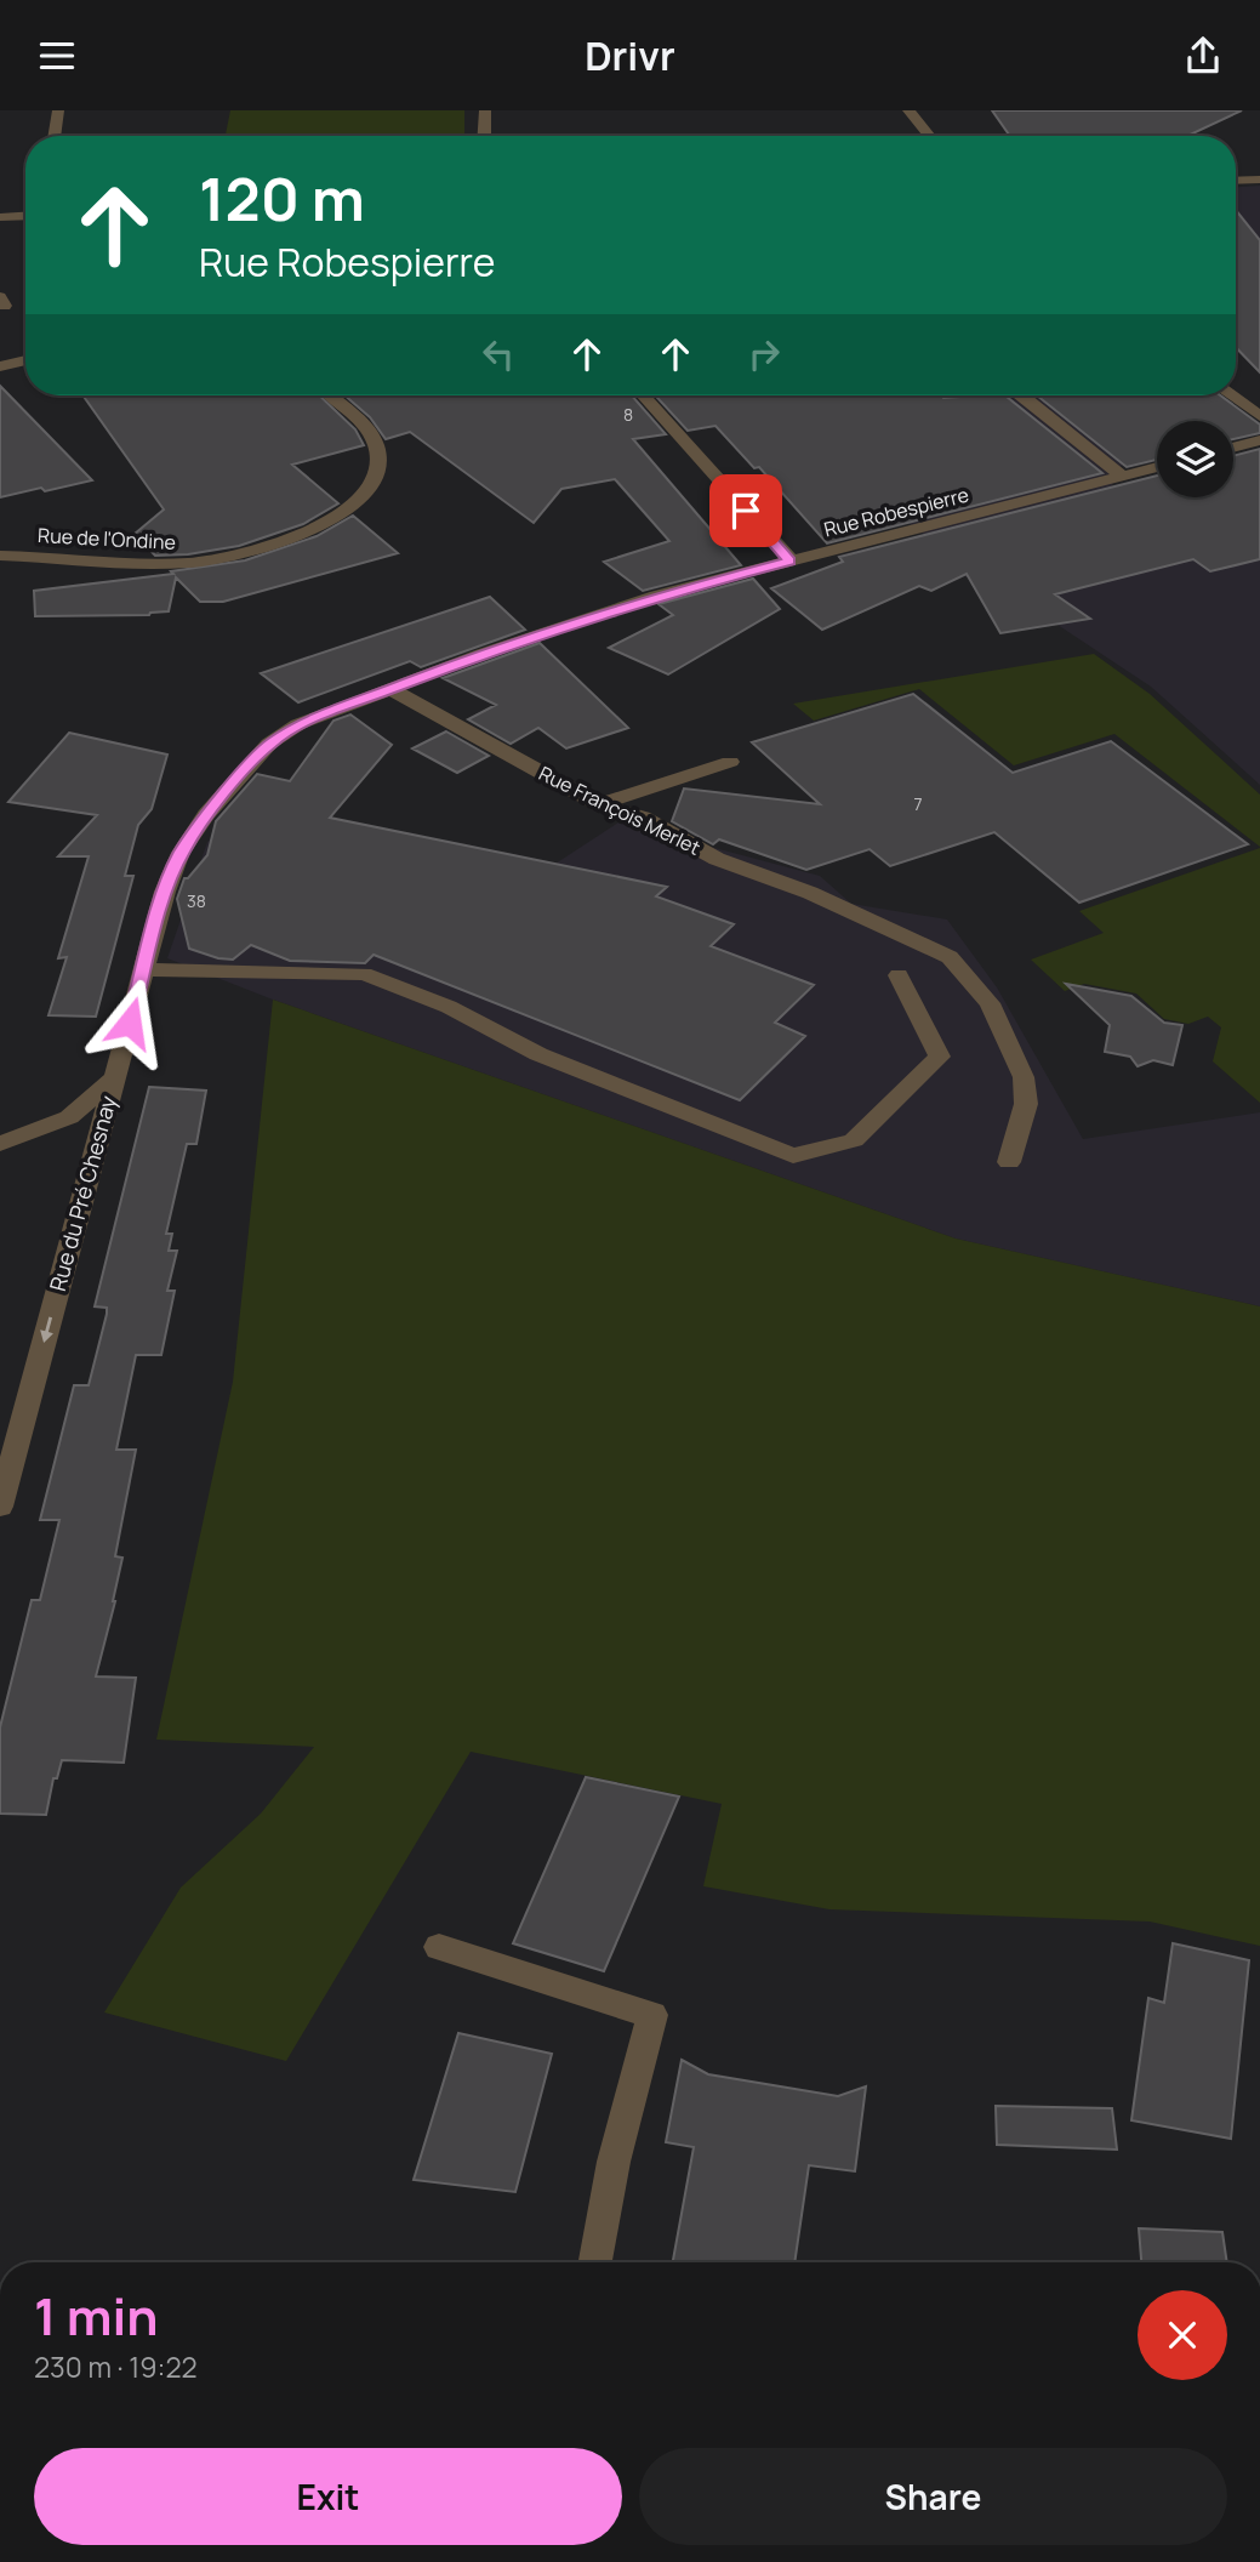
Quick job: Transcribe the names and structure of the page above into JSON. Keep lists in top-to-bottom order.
{
  "streets": {
    "street": [
      "Rue Robespierre",
      "Rue de l'Ondine",
      "Rue François Merlet",
      "Rue du Pré Chesnay"
    ]
  },
  "crossings": [
    ["Rue Robespierre", "Rue François Merlet"],
    ["Rue Robespierre", "Rue du Pré Chesnay"],
    ["Rue François Merlet", "Rue du Pré Chesnay"]
  ],
  "one_way": ["Rue du Pré Chesnay"],
  "house_numbers": ["8", "7", "38"],
  "page": {
    "header": "Drivr",
    "turn": ["120 m", "Rue Robespierre"],
    "heading": ["1 min", "230 m · 19:22"],
    "buttons": ["Exit", "Share"]
  }
}
